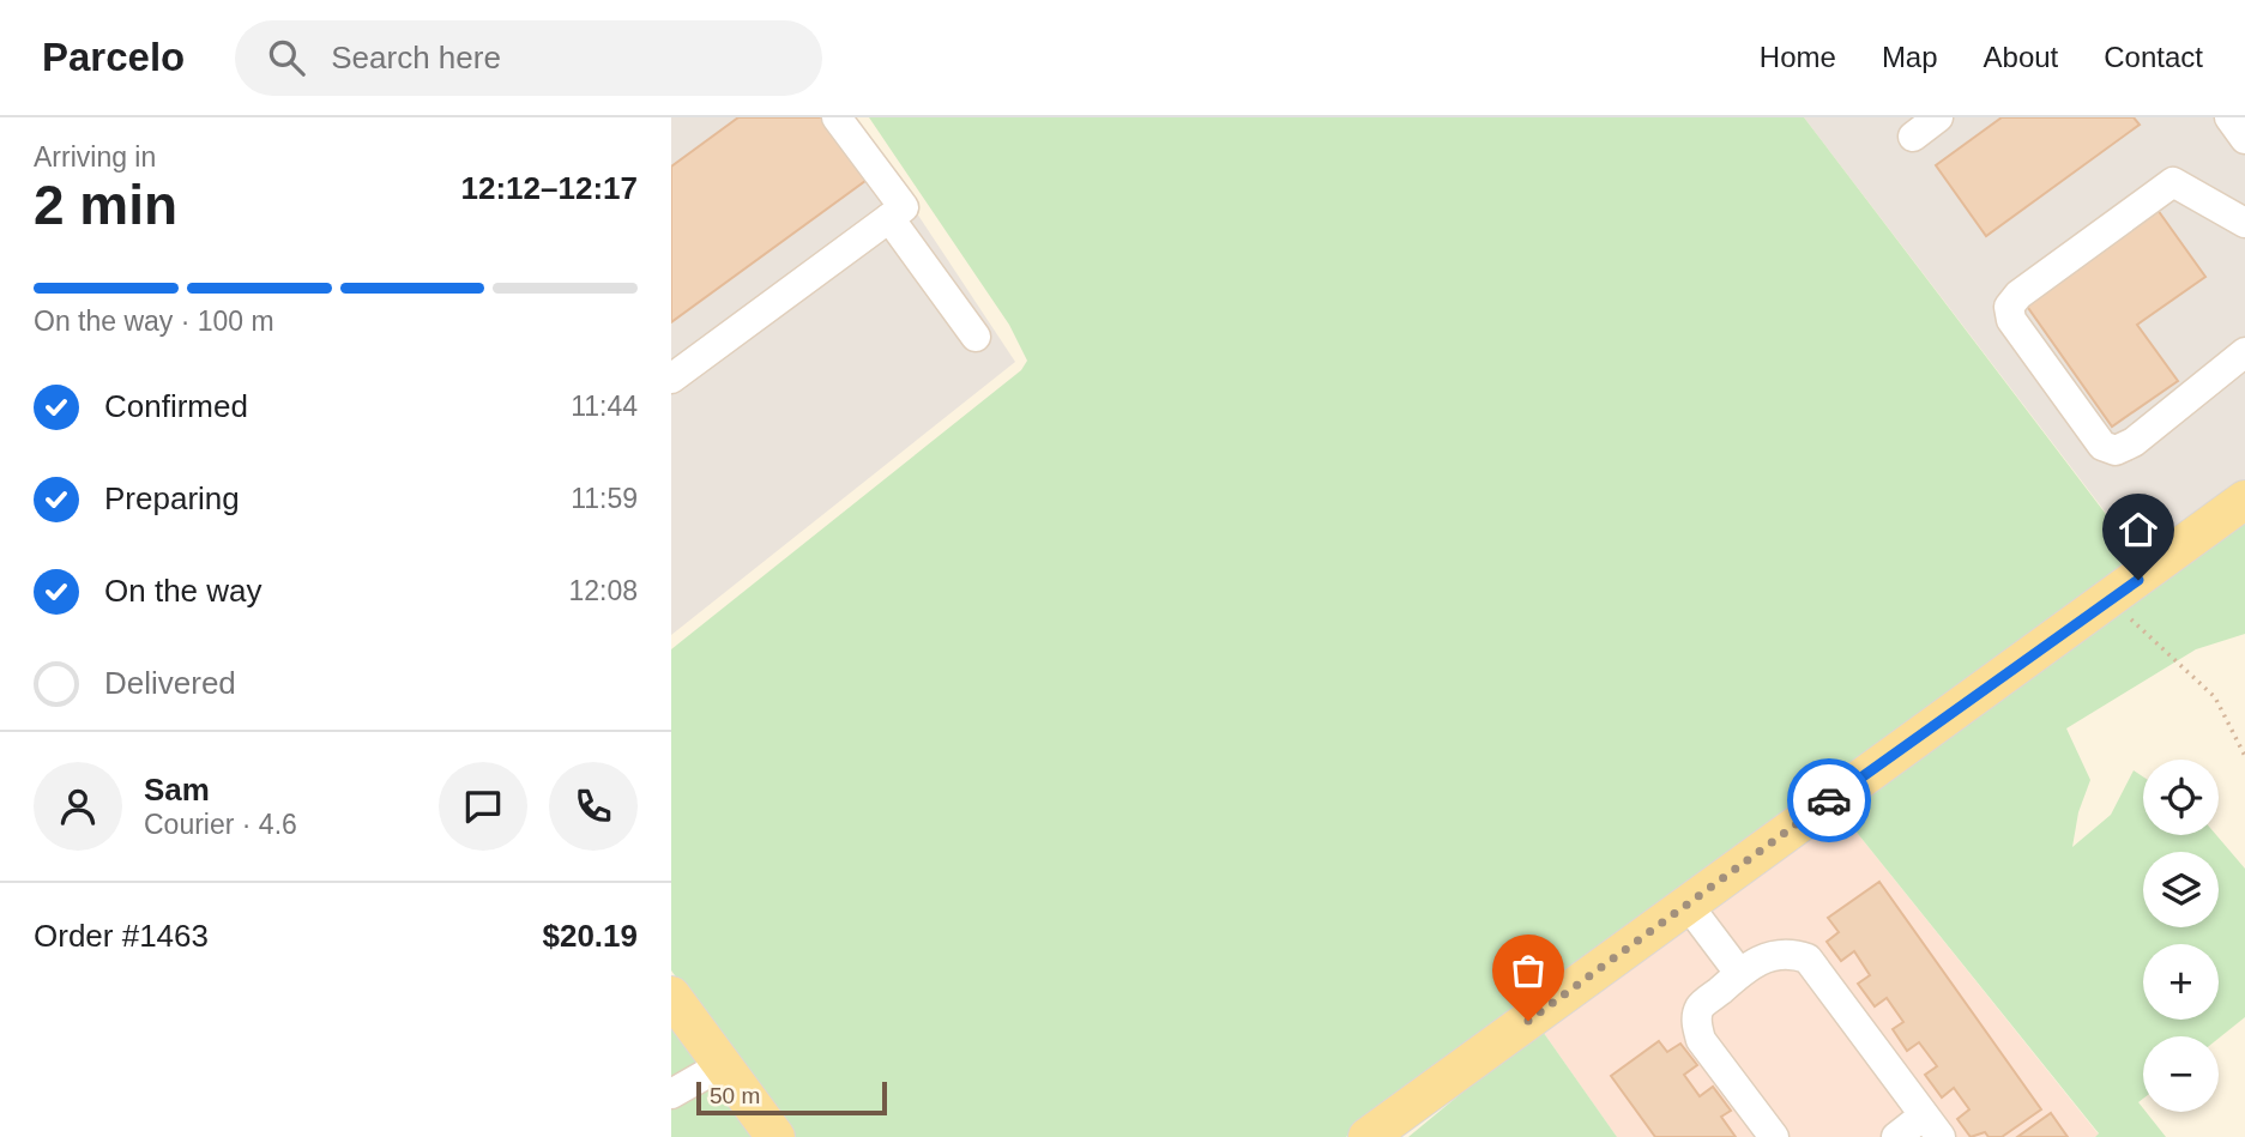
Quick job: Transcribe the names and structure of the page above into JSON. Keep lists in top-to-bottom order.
{
  "scale_bar": "50 m",
  "page": {
    "header": "Parcelo",
    "search": "Search here",
    "nav": [
      "Home",
      "Map",
      "About",
      "Contact"
    ],
    "heading": ["2 min", "Arriving in", "12:12–12:17"],
    "panel": [
      "Sam",
      "Courier · 4.6",
      "Order #1463",
      "$20.19"
    ],
    "bar": "On the way · 100 m",
    "list": [
      ["Confirmed", "11:44"],
      ["Preparing", "11:59"],
      ["On the way", "12:08"],
      "Delivered"
    ],
    "map_buttons": ["+", "−"],
    "scale": "50 m"
  }
}
